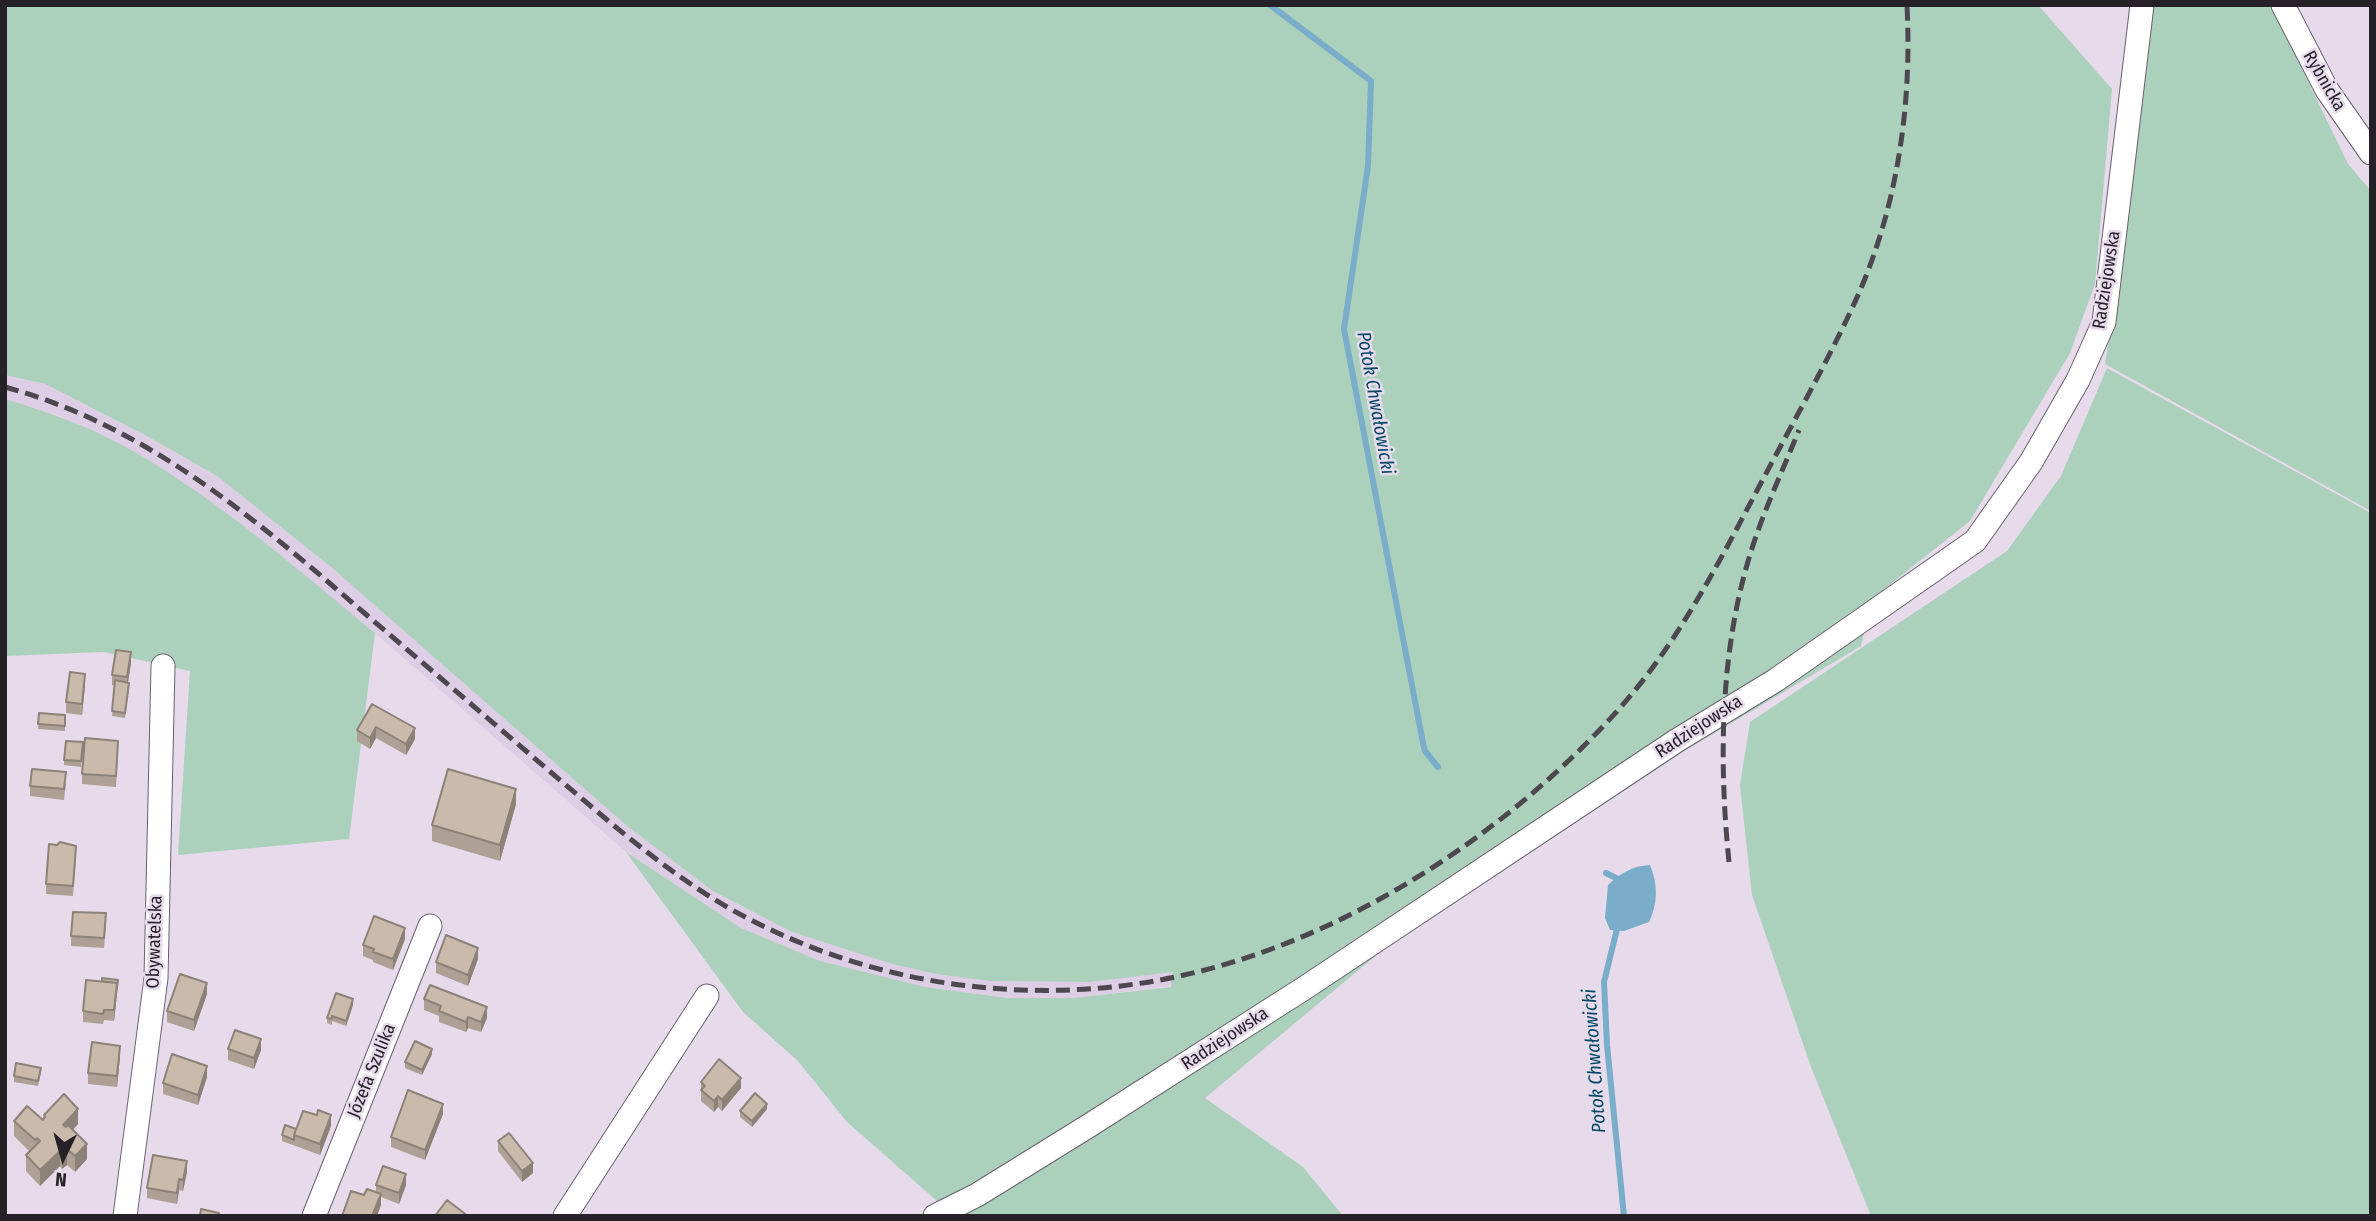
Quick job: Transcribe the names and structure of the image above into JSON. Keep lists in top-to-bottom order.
{
  "streets": {
    "street": [
      "Rybnicka",
      "Radziejowska",
      "Obywatelska",
      "Józefa Szulika"
    ]
  },
  "water": ["Potok Chwałowicki"],
  "north": "bottom"
}
